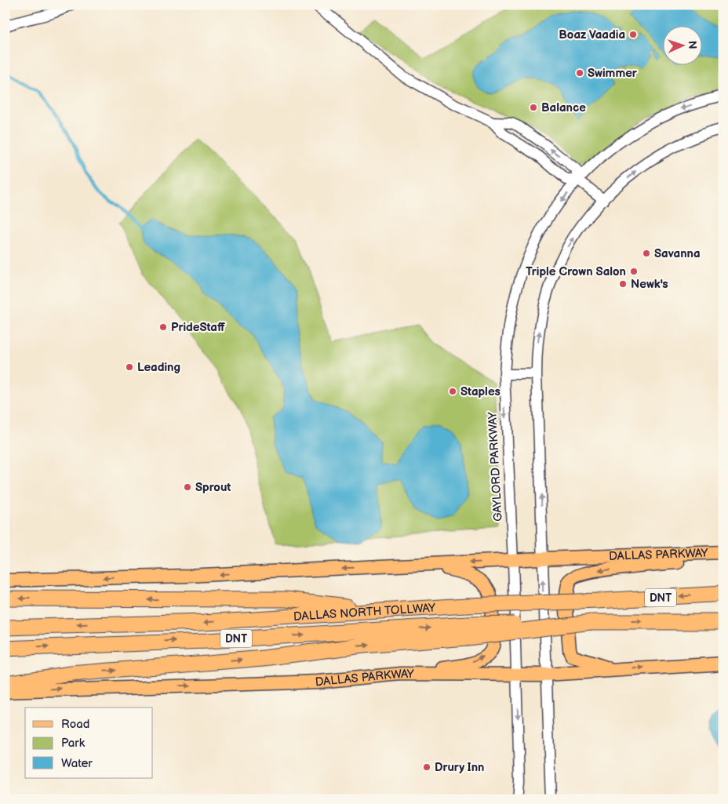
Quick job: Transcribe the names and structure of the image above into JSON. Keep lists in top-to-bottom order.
{
  "streets": {
    "highway": ["DNT", "DALLAS NORTH TOLLWAY"],
    "main road": ["DALLAS PARKWAY"],
    "street": ["GAYLORD PARKWAY"]
  },
  "crossings": [
    ["GAYLORD PARKWAY", "DALLAS PARKWAY"]
  ],
  "places": [
    "Boaz Vaadia",
    "Swimmer",
    "Balance",
    "Savanna",
    "Triple Crown Salon",
    "Newk's",
    "PrideStaff",
    "Leading",
    "Staples",
    "Sprout",
    "Drury Inn"
  ],
  "legend": ["Road", "Park", "Water"],
  "north": "right"
}
